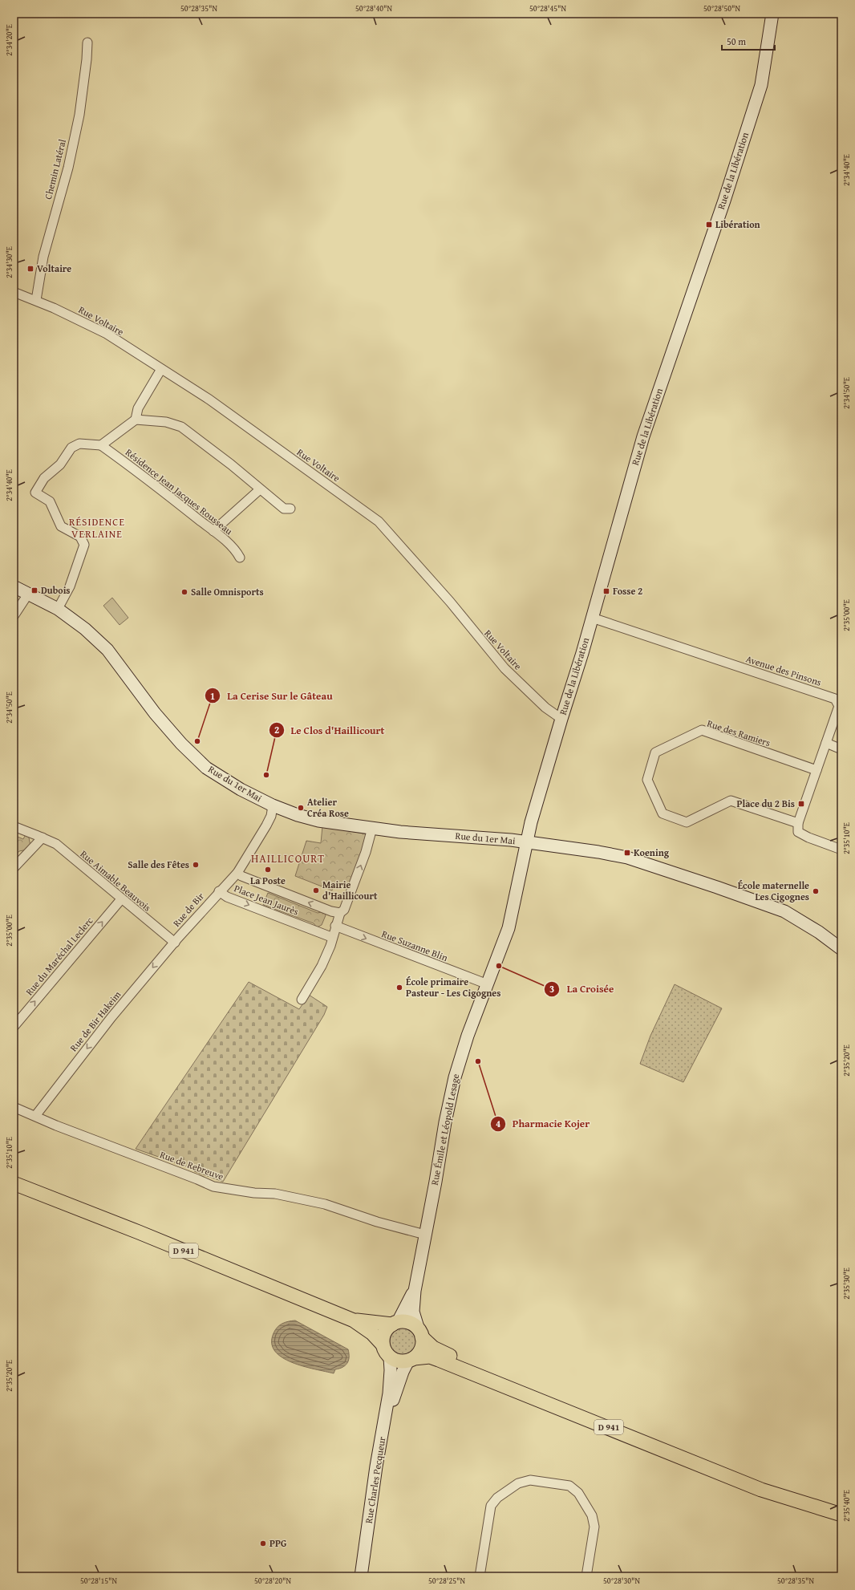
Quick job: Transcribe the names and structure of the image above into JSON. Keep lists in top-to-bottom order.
{
  "streets": {
    "main road": [
      "Rue de la Libération",
      "Rue du 1er Mai",
      "Rue Émile et Léopold Lesage",
      "D 941",
      "Rue Charles Pecqueur"
    ],
    "street": [
      "Chemin Latéral",
      "Rue Voltaire",
      "Résidence Jean Jacques Rousseau",
      "Avenue des Pinsons",
      "Rue des Ramiers",
      "Rue Aimable Beauvois",
      "Place Jean Jaurès",
      "Rue de Bir",
      "Rue Suzanne Blin",
      "Rue du Maréchal Leclerc",
      "Rue de Bir Hakeim",
      "Rue de Rebreuve"
    ]
  },
  "crossings": [
    ["Chemin Latéral", "Rue Voltaire"],
    ["Rue de la Libération", "Rue Voltaire"],
    ["Rue de la Libération", "Avenue des Pinsons"],
    ["Rue de la Libération", "Rue du 1er Mai"],
    ["Rue de la Libération", "Rue Émile et Léopold Lesage"],
    ["Avenue des Pinsons", "Rue des Ramiers"],
    ["Rue du 1er Mai", "Place Jean Jaurès"],
    ["Rue du 1er Mai", "Rue Émile et Léopold Lesage"],
    ["Rue Aimable Beauvois", "Rue de Bir"],
    ["Rue Aimable Beauvois", "Rue du Maréchal Leclerc"],
    ["Rue Aimable Beauvois", "Rue de Bir Hakeim"],
    ["Place Jean Jaurès", "Rue de Bir"],
    ["Rue de Bir", "Rue de Bir Hakeim"],
    ["Rue Suzanne Blin", "Rue Émile et Léopold Lesage"],
    ["Rue de Bir Hakeim", "Rue de Rebreuve"],
    ["Rue Émile et Léopold Lesage", "Rue de Rebreuve"],
    ["D 941", "Rue Charles Pecqueur"]
  ],
  "one_way": ["Rue Suzanne Blin", "Rue du Maréchal Leclerc", "Rue de Bir Hakeim"],
  "districts": ["RÉSIDENCE VERLAINE", "HAILLICOURT"],
  "places": {
    "transit": [
      "Libération",
      "Voltaire",
      "Dubois",
      "Fosse 2",
      "Place du 2 Bis",
      "Koening"
    ],
    "other": [
      "Salle Omnisports",
      "La Cerise Sur le Gâteau",
      "Le Clos d'Haillicourt",
      "Atelier Créa Rose",
      "Salle des Fêtes",
      "La Poste",
      "Mairie d'Haillicourt",
      "École maternelle Les Cigognes",
      "La Croisée",
      "École primaire Pasteur - Les Cigognes",
      "Pharmacie Kojer",
      "PPG"
    ]
  },
  "scale_bar": "50 m",
  "coordinates": [
    "50°28'35\"N",
    "50°28'40\"N",
    "50°28'45\"N",
    "50°28'50\"N",
    "2°34'20\"E",
    "2°34'40\"E",
    "2°34'30\"E",
    "2°34'50\"E",
    "2°35'00\"E",
    "2°35'10\"E",
    "2°35'20\"E",
    "2°35'30\"E",
    "2°35'40\"E",
    "50°28'15\"N",
    "50°28'20\"N",
    "50°28'25\"N",
    "50°28'30\"N"
  ]
}
